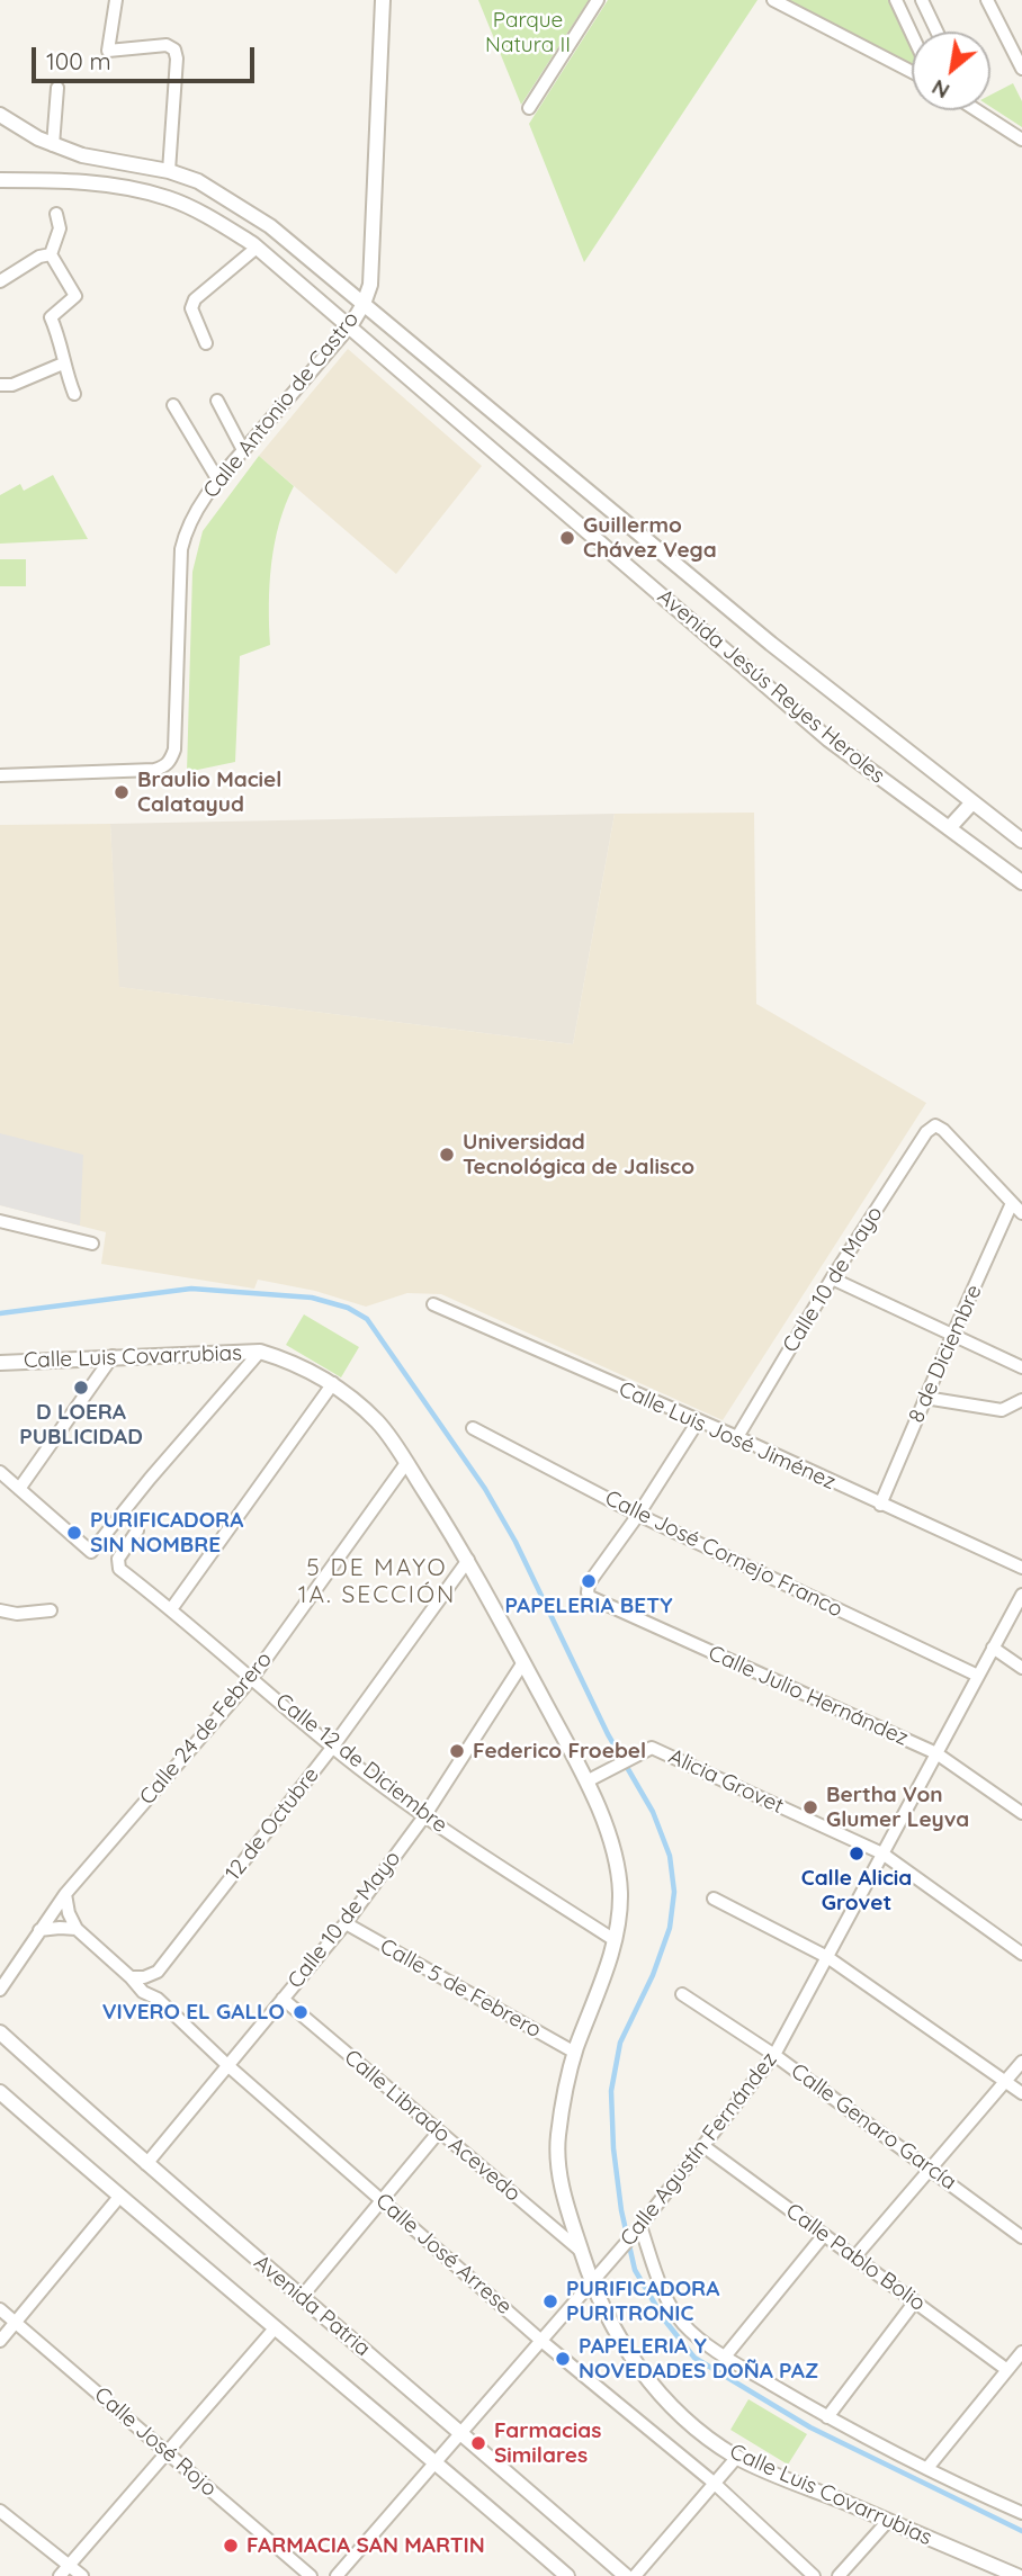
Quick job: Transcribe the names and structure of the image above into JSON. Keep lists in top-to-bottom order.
{
  "streets": {
    "street": [
      "Calle Antonio de Castro",
      "Avenida Jesús Reyes Heroles",
      "Calle 10 de Mayo",
      "8 de Diciembre",
      "Calle Luis Covarrubias",
      "Calle Luis José Jiménez",
      "Calle José Cornejo Franco",
      "Calle Julio Hernández",
      "Calle 24 de Febrero",
      "Calle 12 de Diciembre",
      "Alicia Grovet",
      "12 de Octubre",
      "Calle 5 de Febrero",
      "Calle Librado Acevedo",
      "Calle Genaro García",
      "Calle Agustín Fernández",
      "Calle José Arrese",
      "Calle Pablo Bolio",
      "Avenida Patria",
      "Calle José Rojo"
    ]
  },
  "crossings": [
    ["Calle Antonio de Castro", "Avenida Jesús Reyes Heroles"],
    ["Calle 10 de Mayo", "8 de Diciembre"],
    ["Calle 10 de Mayo", "Calle Luis Covarrubias"],
    ["Calle 10 de Mayo", "Calle Luis José Jiménez"],
    ["Calle 10 de Mayo", "Calle 12 de Diciembre"],
    ["Calle 10 de Mayo", "Calle 5 de Febrero"],
    ["Calle 10 de Mayo", "Calle Librado Acevedo"],
    ["Calle 10 de Mayo", "Calle José Arrese"],
    ["Calle 10 de Mayo", "Avenida Patria"],
    ["8 de Diciembre", "Calle Luis José Jiménez"],
    ["Calle Luis Covarrubias", "Calle 24 de Febrero"],
    ["Calle Luis Covarrubias", "Calle 12 de Diciembre"],
    ["Calle Luis Covarrubias", "Alicia Grovet"],
    ["Calle Luis Covarrubias", "12 de Octubre"],
    ["Calle Luis Covarrubias", "Calle 5 de Febrero"],
    ["Calle Luis Covarrubias", "Calle Librado Acevedo"],
    ["Calle Luis Covarrubias", "Calle Agustín Fernández"],
    ["Calle José Cornejo Franco", "Calle Julio Hernández"],
    ["Calle José Cornejo Franco", "Calle Agustín Fernández"],
    ["Calle Julio Hernández", "Calle Agustín Fernández"],
    ["Calle 24 de Febrero", "Calle 12 de Diciembre"],
    ["Calle 24 de Febrero", "Calle José Arrese"],
    ["Calle 12 de Diciembre", "12 de Octubre"],
    ["Alicia Grovet", "Calle Agustín Fernández"],
    ["Calle Genaro García", "Calle Agustín Fernández"],
    ["Calle Agustín Fernández", "Calle José Arrese"],
    ["Calle Agustín Fernández", "Calle Pablo Bolio"],
    ["Calle Agustín Fernández", "Avenida Patria"]
  ],
  "districts": ["5 DE MAYO 1A. SECCIÓN"],
  "parks": ["Parque Natura II"],
  "places": [
    "Guillermo Chávez Vega",
    "Braulio Maciel Calatayud",
    "Universidad Tecnológica de Jalisco",
    "D LOERA PUBLICIDAD",
    "PURIFICADORA SIN NOMBRE",
    "PAPELERIA BETY",
    "Federico Froebel",
    "Bertha Von Glumer Leyva",
    "Calle Alicia Grovet",
    "VIVERO EL GALLO",
    "PURIFICADORA PURITRONIC",
    "PAPELERIA Y NOVEDADES DOÑA PAZ",
    "Farmacias Similares",
    "FARMACIA SAN MARTIN"
  ],
  "scale_bar": "100 m",
  "north": "bottom left"
}
